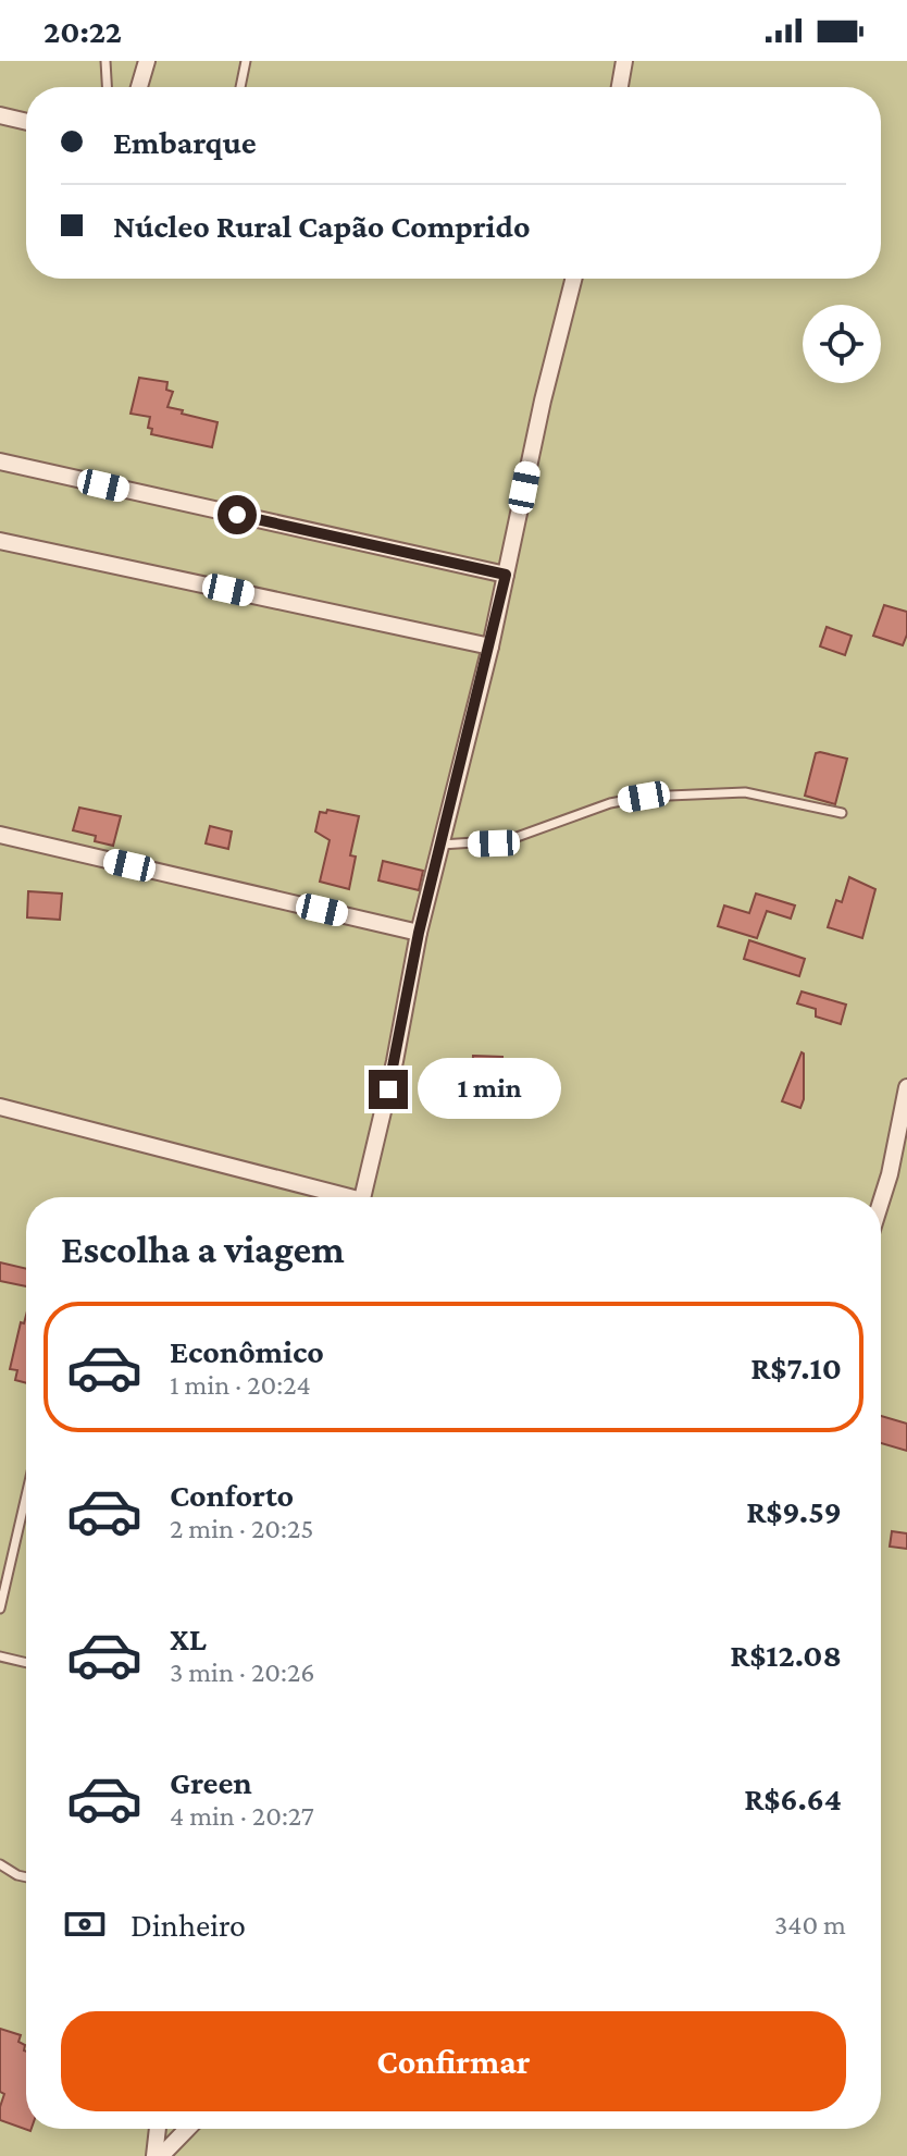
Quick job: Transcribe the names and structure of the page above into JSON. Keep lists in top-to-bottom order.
{
  "page": {
    "status": "20:22",
    "banner": ["Embarque", "Núcleo Rural Capão Comprido"],
    "bubble": "1 min",
    "heading": "Escolha a viagem",
    "list": [
      {
        "name": "Econômico",
        "note": "1 min · 20:24",
        "value": "R$7.10"
      },
      {
        "name": "Conforto",
        "note": "2 min · 20:25",
        "value": "R$9.59"
      },
      {
        "name": "XL",
        "note": "3 min · 20:26",
        "value": "R$12.08"
      },
      {
        "name": "Green",
        "note": "4 min · 20:27",
        "value": "R$6.64"
      }
    ],
    "pay": ["Dinheiro", "340 m"],
    "buttons": "Confirmar"
  }
}
